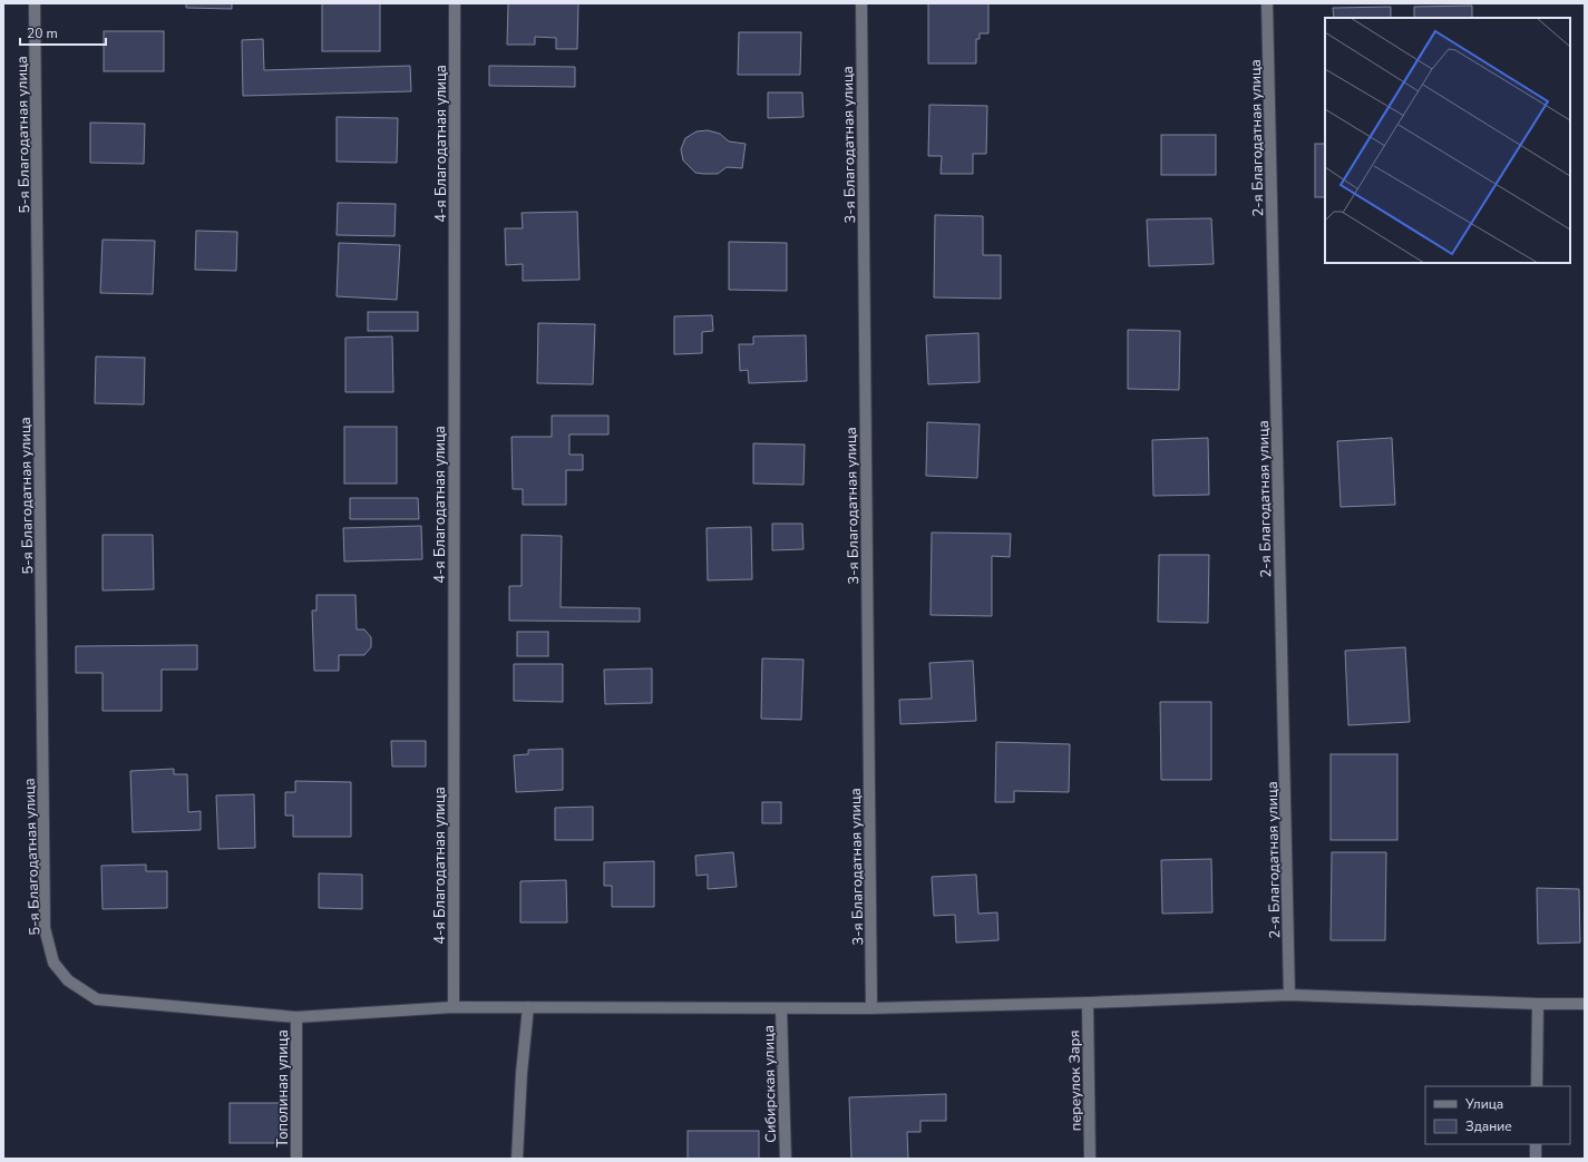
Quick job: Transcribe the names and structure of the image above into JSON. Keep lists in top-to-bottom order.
{
  "streets": {
    "street": [
      "5-я Благодатная улица",
      "2-я Благодатная улица",
      "4-я Благодатная улица",
      "3-я Благодатная улица",
      "переулок Заря",
      "Сибирская улица",
      "Тополиная улица"
    ]
  },
  "crossings": [
    ["5-я Благодатная улица", "2-я Благодатная улица"],
    ["5-я Благодатная улица", "4-я Благодатная улица"],
    ["5-я Благодатная улица", "3-я Благодатная улица"],
    ["5-я Благодатная улица", "переулок Заря"],
    ["5-я Благодатная улица", "Сибирская улица"],
    ["5-я Благодатная улица", "Тополиная улица"]
  ],
  "legend": ["Улица", "Здание"],
  "scale_bar": "20 m"
}
